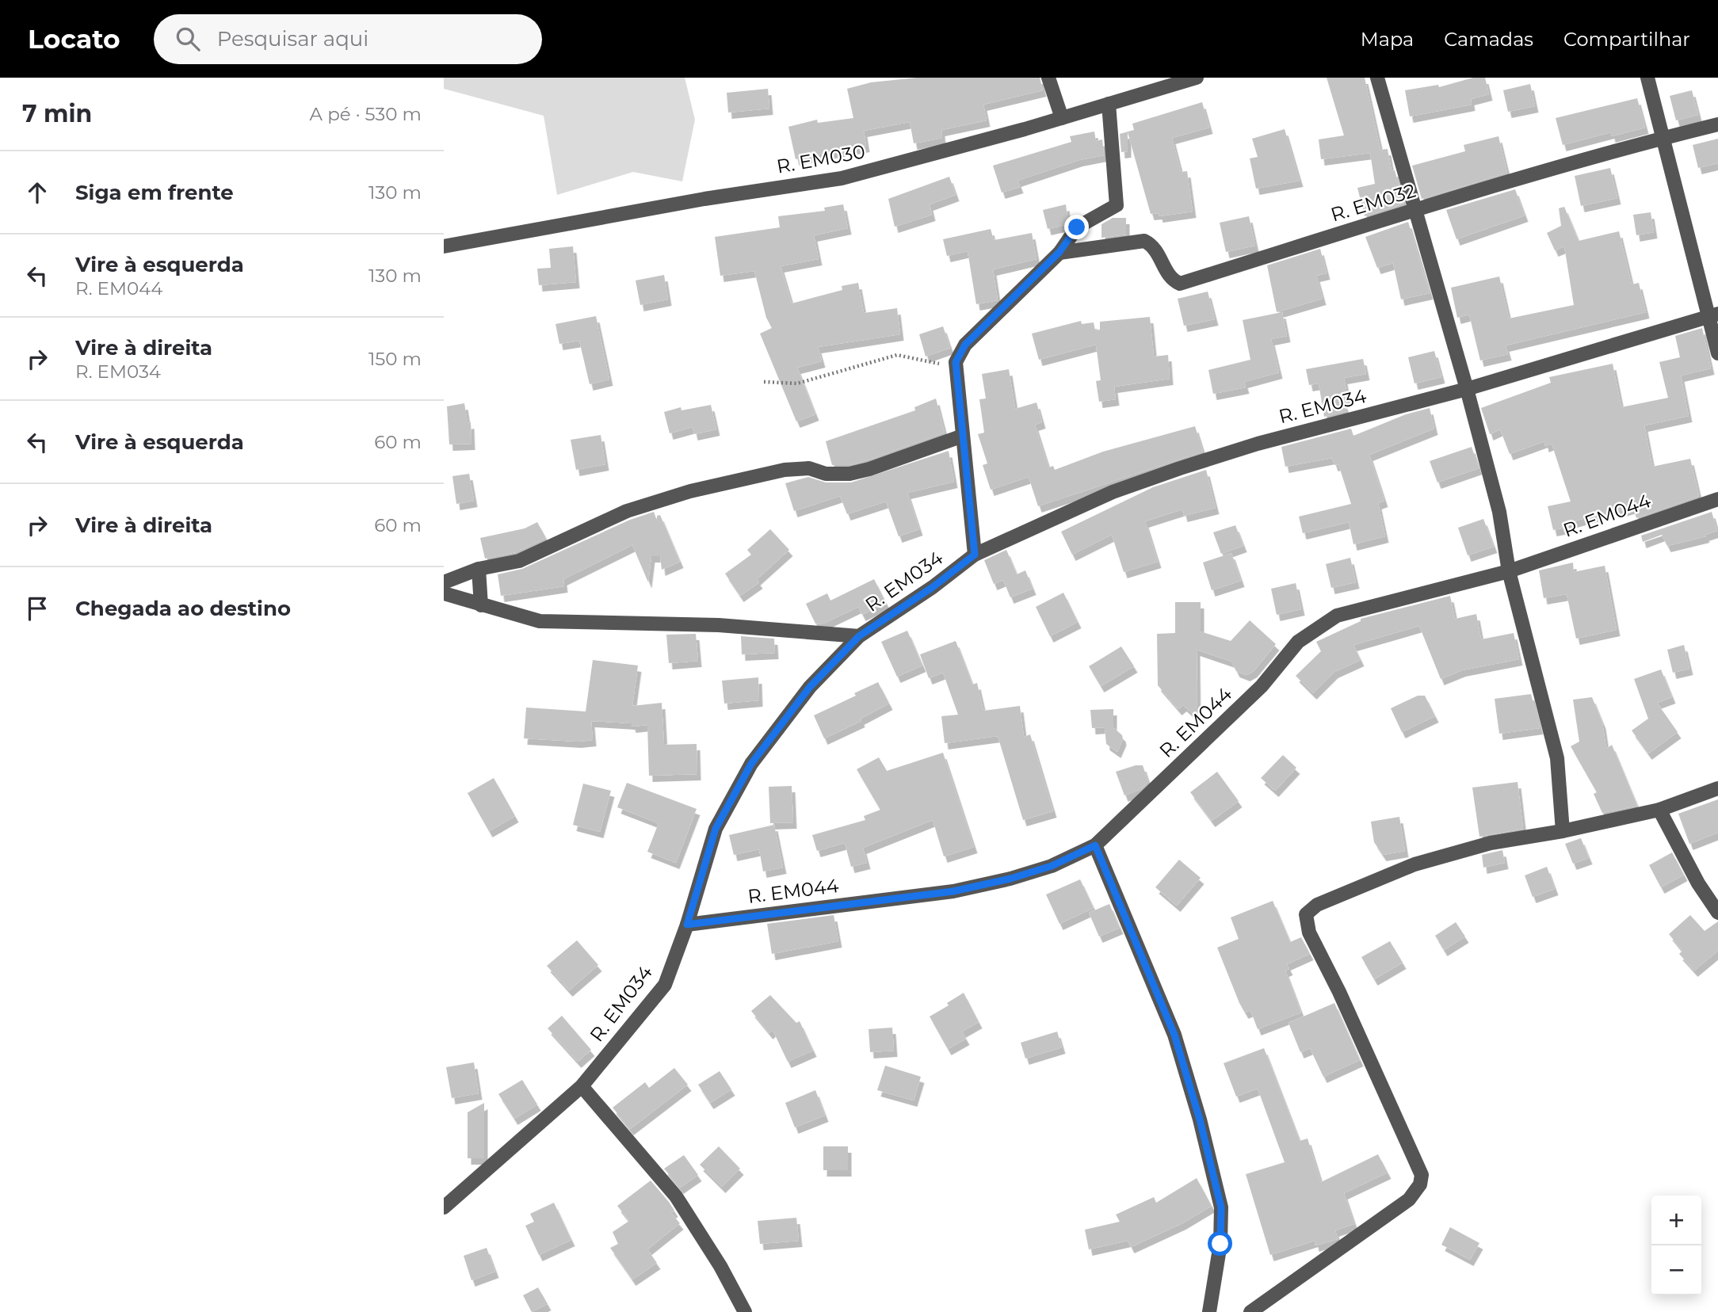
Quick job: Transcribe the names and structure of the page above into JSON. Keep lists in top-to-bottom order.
{
  "streets": {
    "street": [
      "R. EM030",
      "R. EM032",
      "R. EM034",
      "R. EM044"
    ]
  },
  "crossings": [
    ["R. EM034", "R. EM044"]
  ],
  "page": {
    "header": "Locato",
    "search": "Pesquisar aqui",
    "nav": ["Mapa", "Camadas", "Compartilhar"],
    "heading": ["7 min", "A pé · 530 m"],
    "list": [
      ["Siga em frente", "130 m"],
      ["Vire à esquerda", "R. EM044", "130 m"],
      ["Vire à direita", "R. EM034", "150 m"],
      ["Vire à esquerda", "60 m"],
      ["Vire à direita", "60 m"],
      "Chegada ao destino"
    ],
    "map_buttons": ["+", "−"]
  }
}
